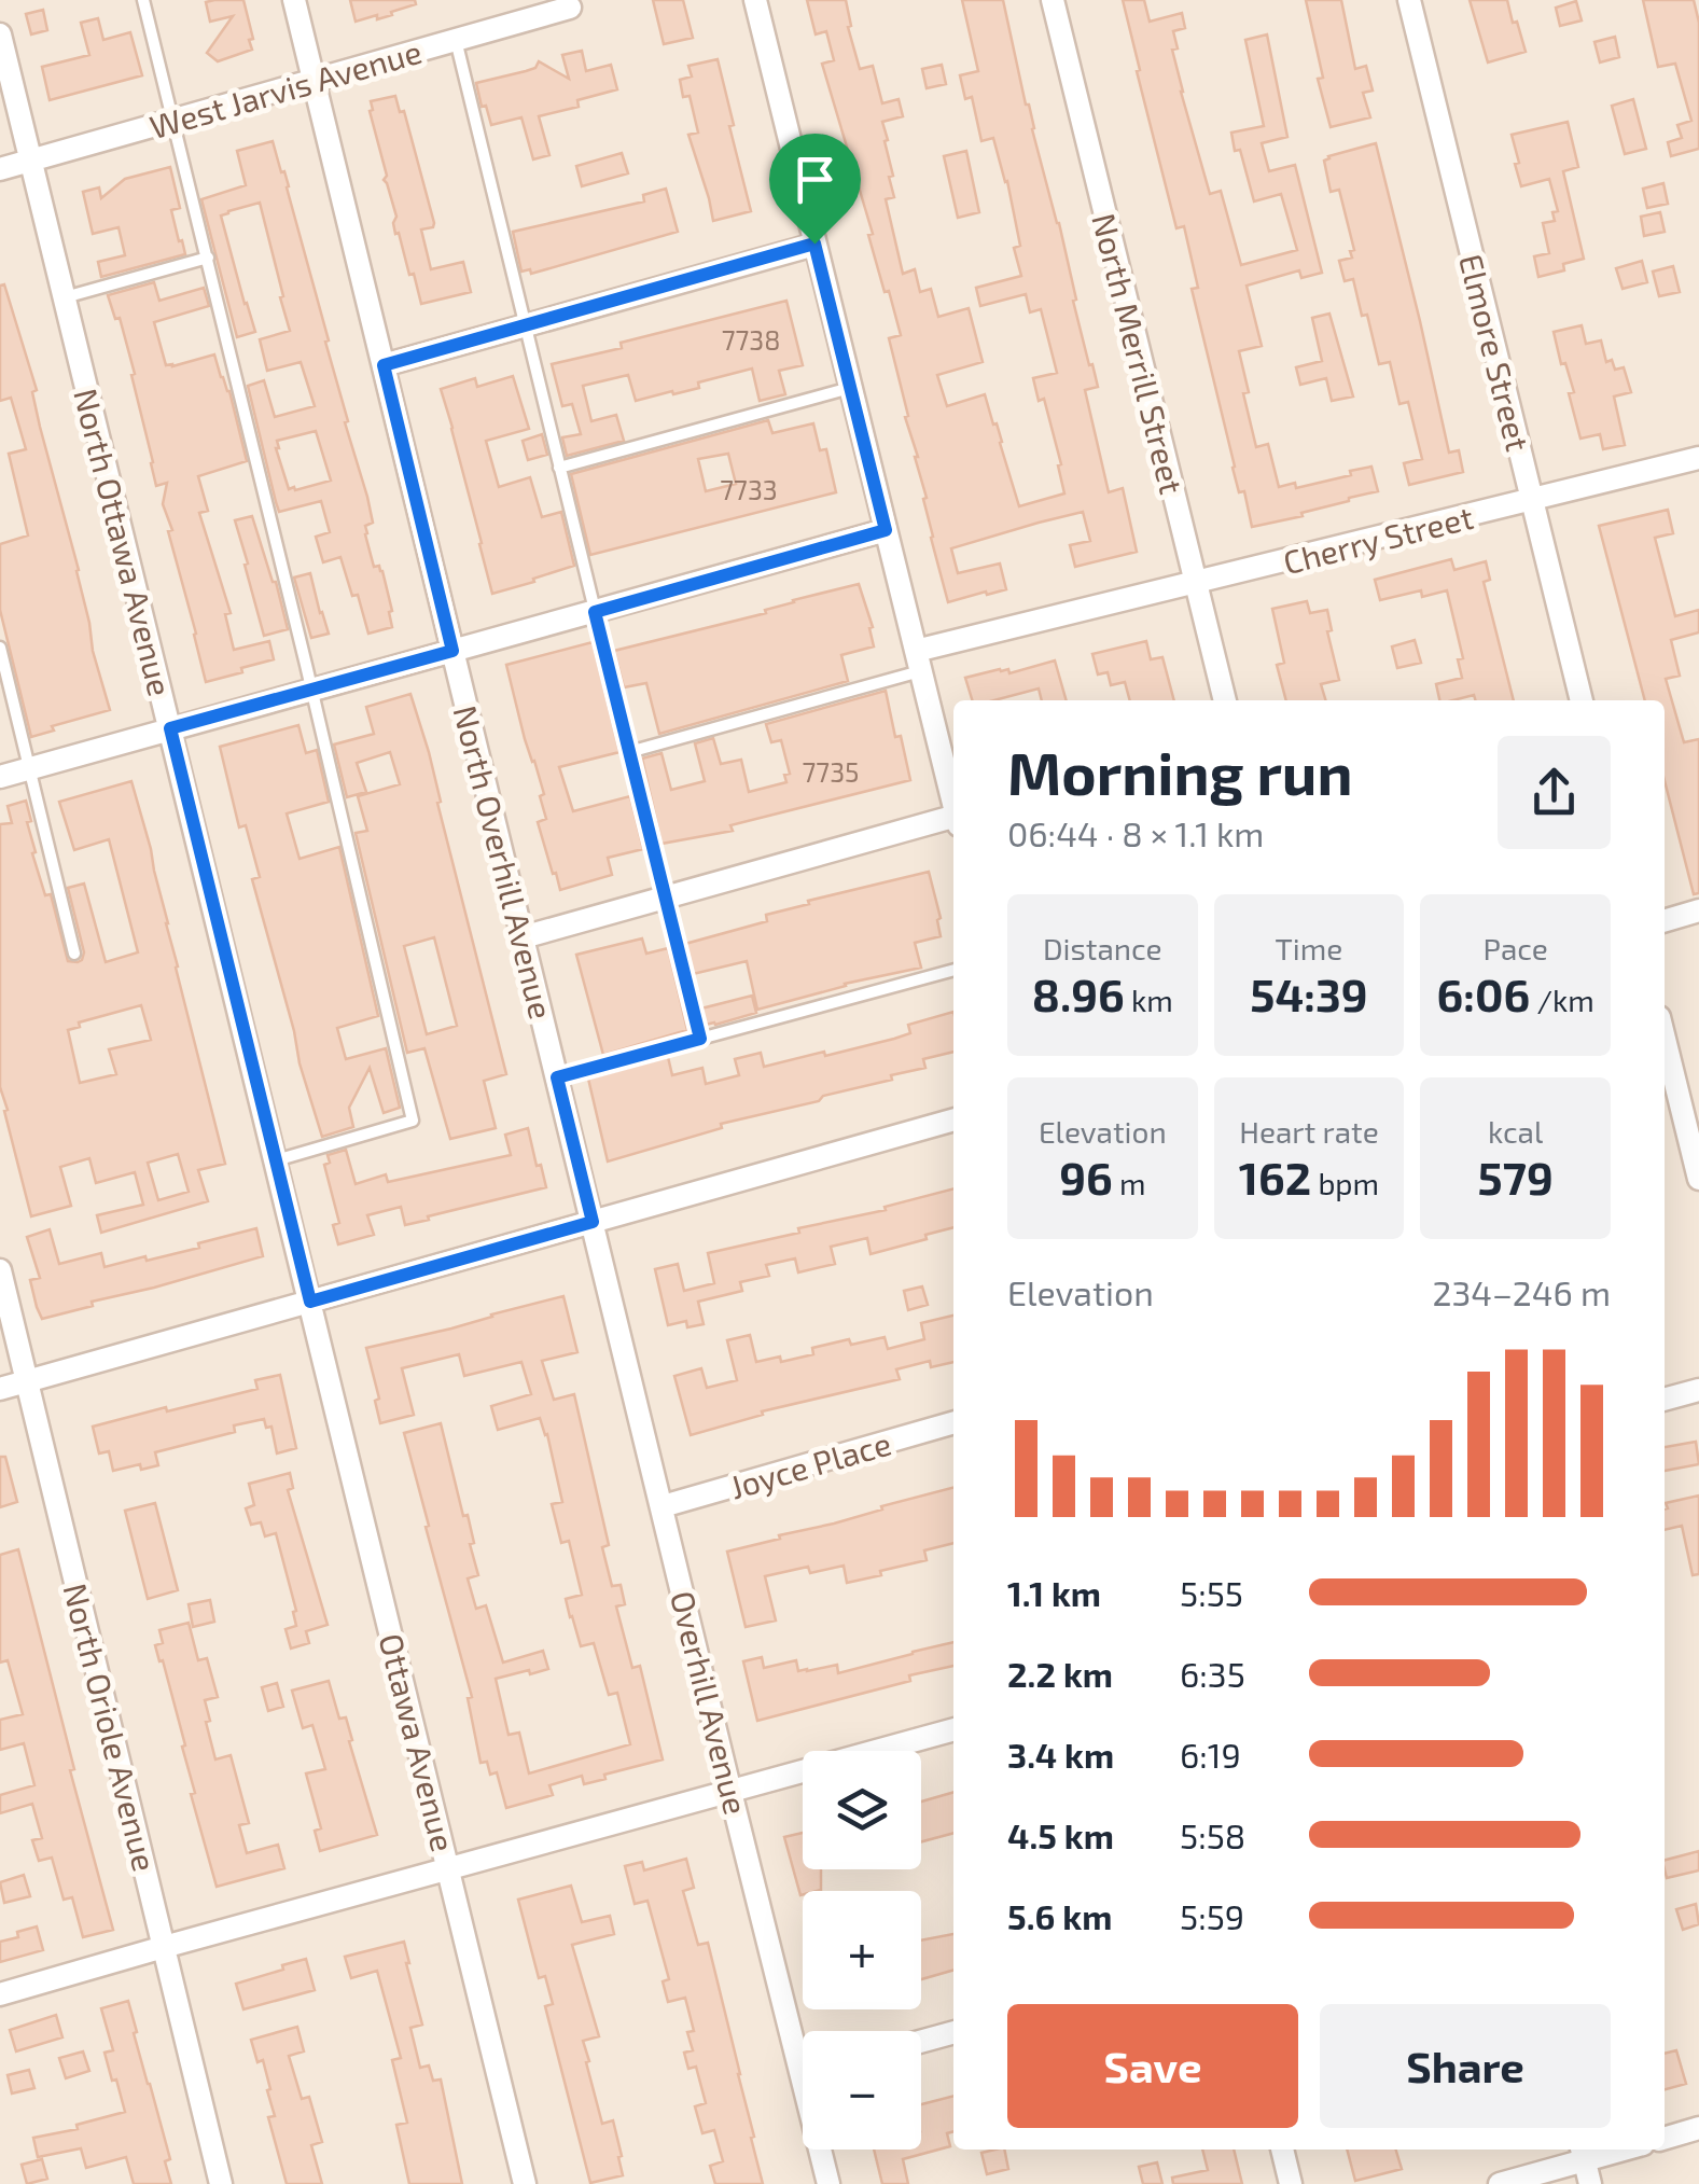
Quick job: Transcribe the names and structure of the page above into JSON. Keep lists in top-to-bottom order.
{
  "streets": {
    "street": [
      "West Jarvis Avenue",
      "Elmore Street",
      "North Merrill Street",
      "Cherry Street",
      "North Ottawa Avenue",
      "North Overhill Avenue",
      "Joyce Place",
      "Overhill Avenue",
      "North Oriole Avenue",
      "Ottawa Avenue"
    ]
  },
  "crossings": [
    ["West Jarvis Avenue", "North Ottawa Avenue"],
    ["West Jarvis Avenue", "North Overhill Avenue"],
    ["Elmore Street", "Cherry Street"],
    ["North Merrill Street", "Cherry Street"],
    ["North Ottawa Avenue", "Ottawa Avenue"],
    ["North Overhill Avenue", "Overhill Avenue"],
    ["Joyce Place", "Overhill Avenue"]
  ],
  "house_numbers": ["7738", "7733", "7735"],
  "page": {
    "heading": ["Morning run", "06:44 · 8 × 1.1 km"],
    "stats": [
      ["Distance", "8.96 km"],
      ["Time", "54:39"],
      ["Pace", "6:06 /km"],
      ["Elevation", "96 m"],
      ["Heart rate", "162 bpm"],
      ["kcal", "579"]
    ],
    "chart": ["Elevation", "234–246 m"],
    "list": [
      {
        "name": "1.1 km",
        "note": "5:55"
      },
      {
        "name": "2.2 km",
        "note": "6:35"
      },
      {
        "name": "3.4 km",
        "note": "6:19"
      },
      {
        "name": "4.5 km",
        "note": "5:58"
      },
      {
        "name": "5.6 km",
        "note": "5:59"
      }
    ],
    "map_buttons": ["+", "−"],
    "buttons": ["Save", "Share"]
  }
}
